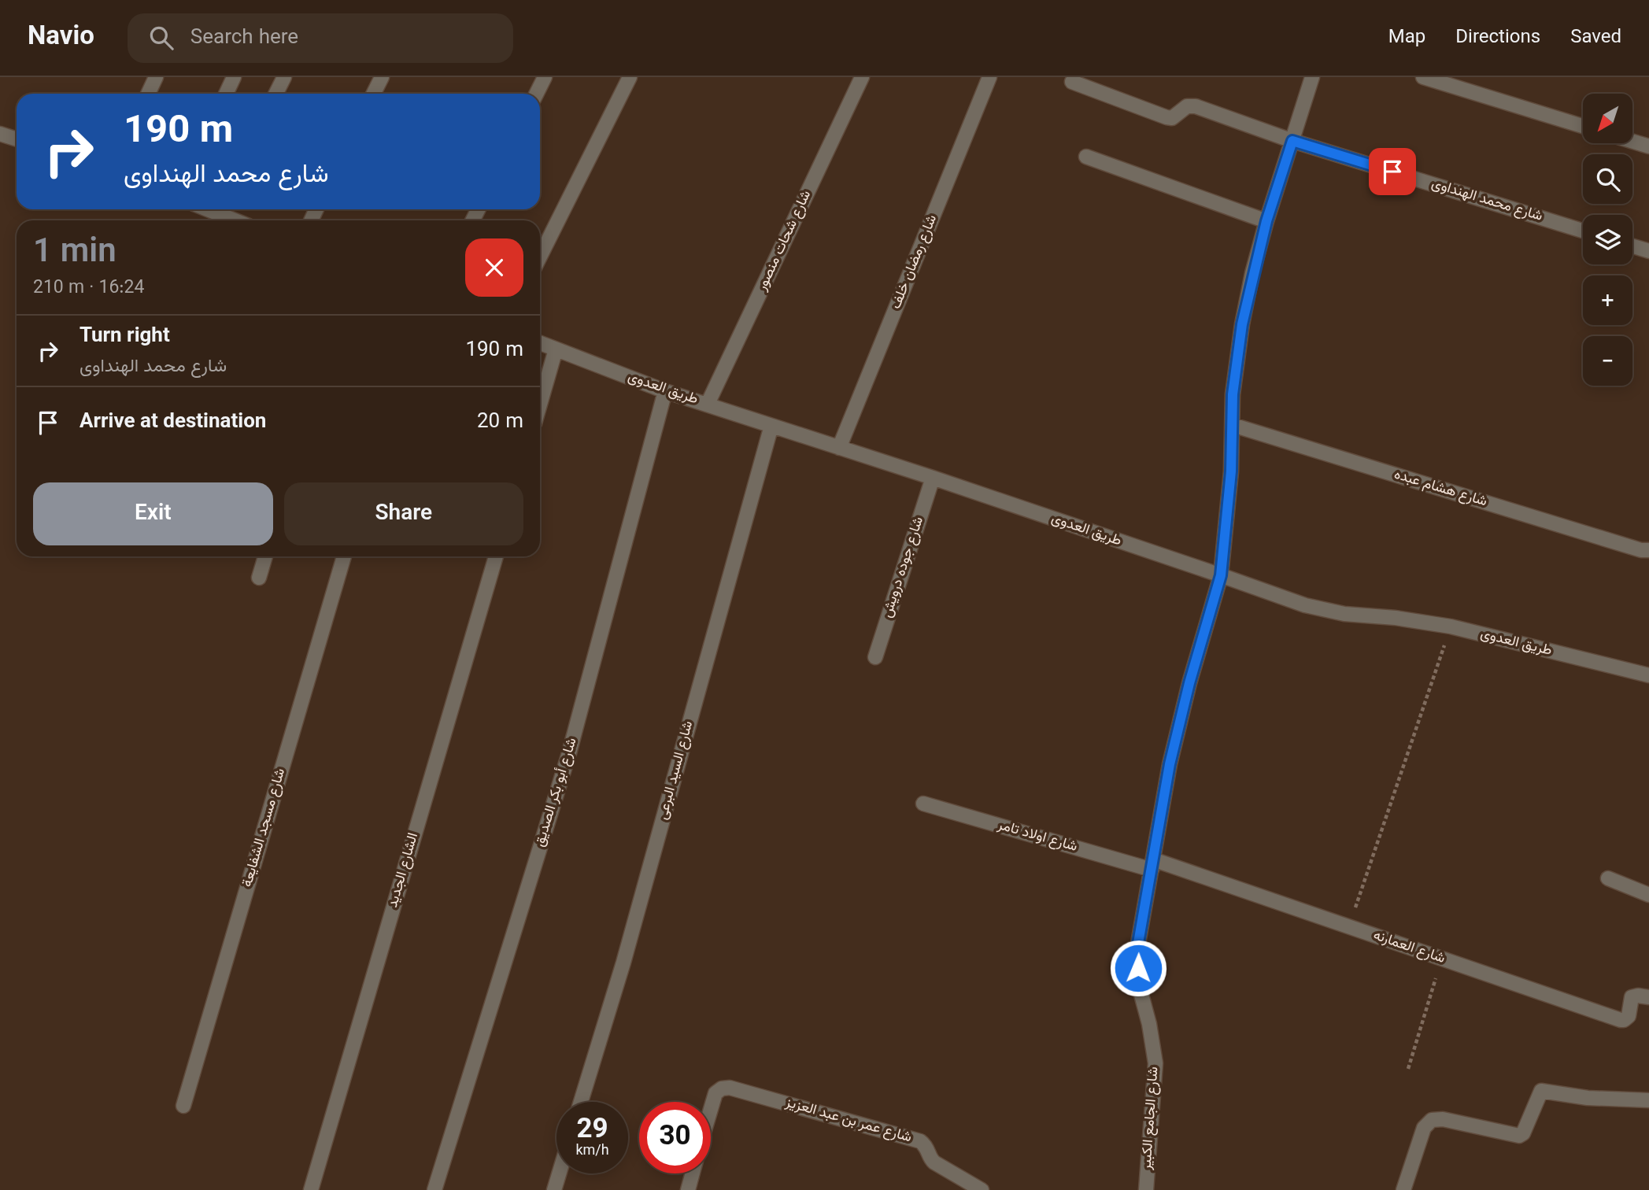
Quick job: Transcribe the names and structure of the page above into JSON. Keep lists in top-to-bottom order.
{
  "streets": {
    "street": [
      "شارع محمد الهنداوى",
      "شارع شحات منصور",
      "شارع رمضان خلف",
      "طريق العدوى",
      "شارع هشام عبده",
      "شارع جوده درويش",
      "شارع السيد البرعى",
      "شارع أبو بكر الصديق",
      "شارع مسجد الشفايعة",
      "شارع اولاد تامر",
      "الشارع الجديد",
      "شارع العمارنه",
      "شارع الجامع الكبير",
      "شارع عمر بن عبد العزيز"
    ]
  },
  "crossings": [
    ["شارع محمد الهنداوى", "شارع الجامع الكبير"],
    ["شارع شحات منصور", "طريق العدوى"],
    ["شارع رمضان خلف", "طريق العدوى"],
    ["طريق العدوى", "شارع جوده درويش"],
    ["طريق العدوى", "شارع السيد البرعى"],
    ["طريق العدوى", "شارع أبو بكر الصديق"],
    ["طريق العدوى", "شارع الجامع الكبير"],
    ["شارع هشام عبده", "شارع الجامع الكبير"],
    ["شارع اولاد تامر", "شارع العمارنه"],
    ["شارع اولاد تامر", "شارع الجامع الكبير"],
    ["شارع العمارنه", "شارع الجامع الكبير"]
  ],
  "north": "bottom left",
  "page": {
    "header": "Navio",
    "search": "Search here",
    "nav": ["Map", "Directions", "Saved"],
    "map_buttons": ["+", "−"],
    "turn": ["190 m", "شارع محمد الهنداوى"],
    "heading": ["1 min", "210 m · 16:24"],
    "list": [
      {
        "name": "Turn right",
        "note": "شارع محمد الهنداوى",
        "value": "190 m"
      },
      {
        "name": "Arrive at destination",
        "value": "20 m"
      }
    ],
    "buttons": ["Exit", "Share"],
    "speed": "29 km/h",
    "limit": "30"
  }
}
